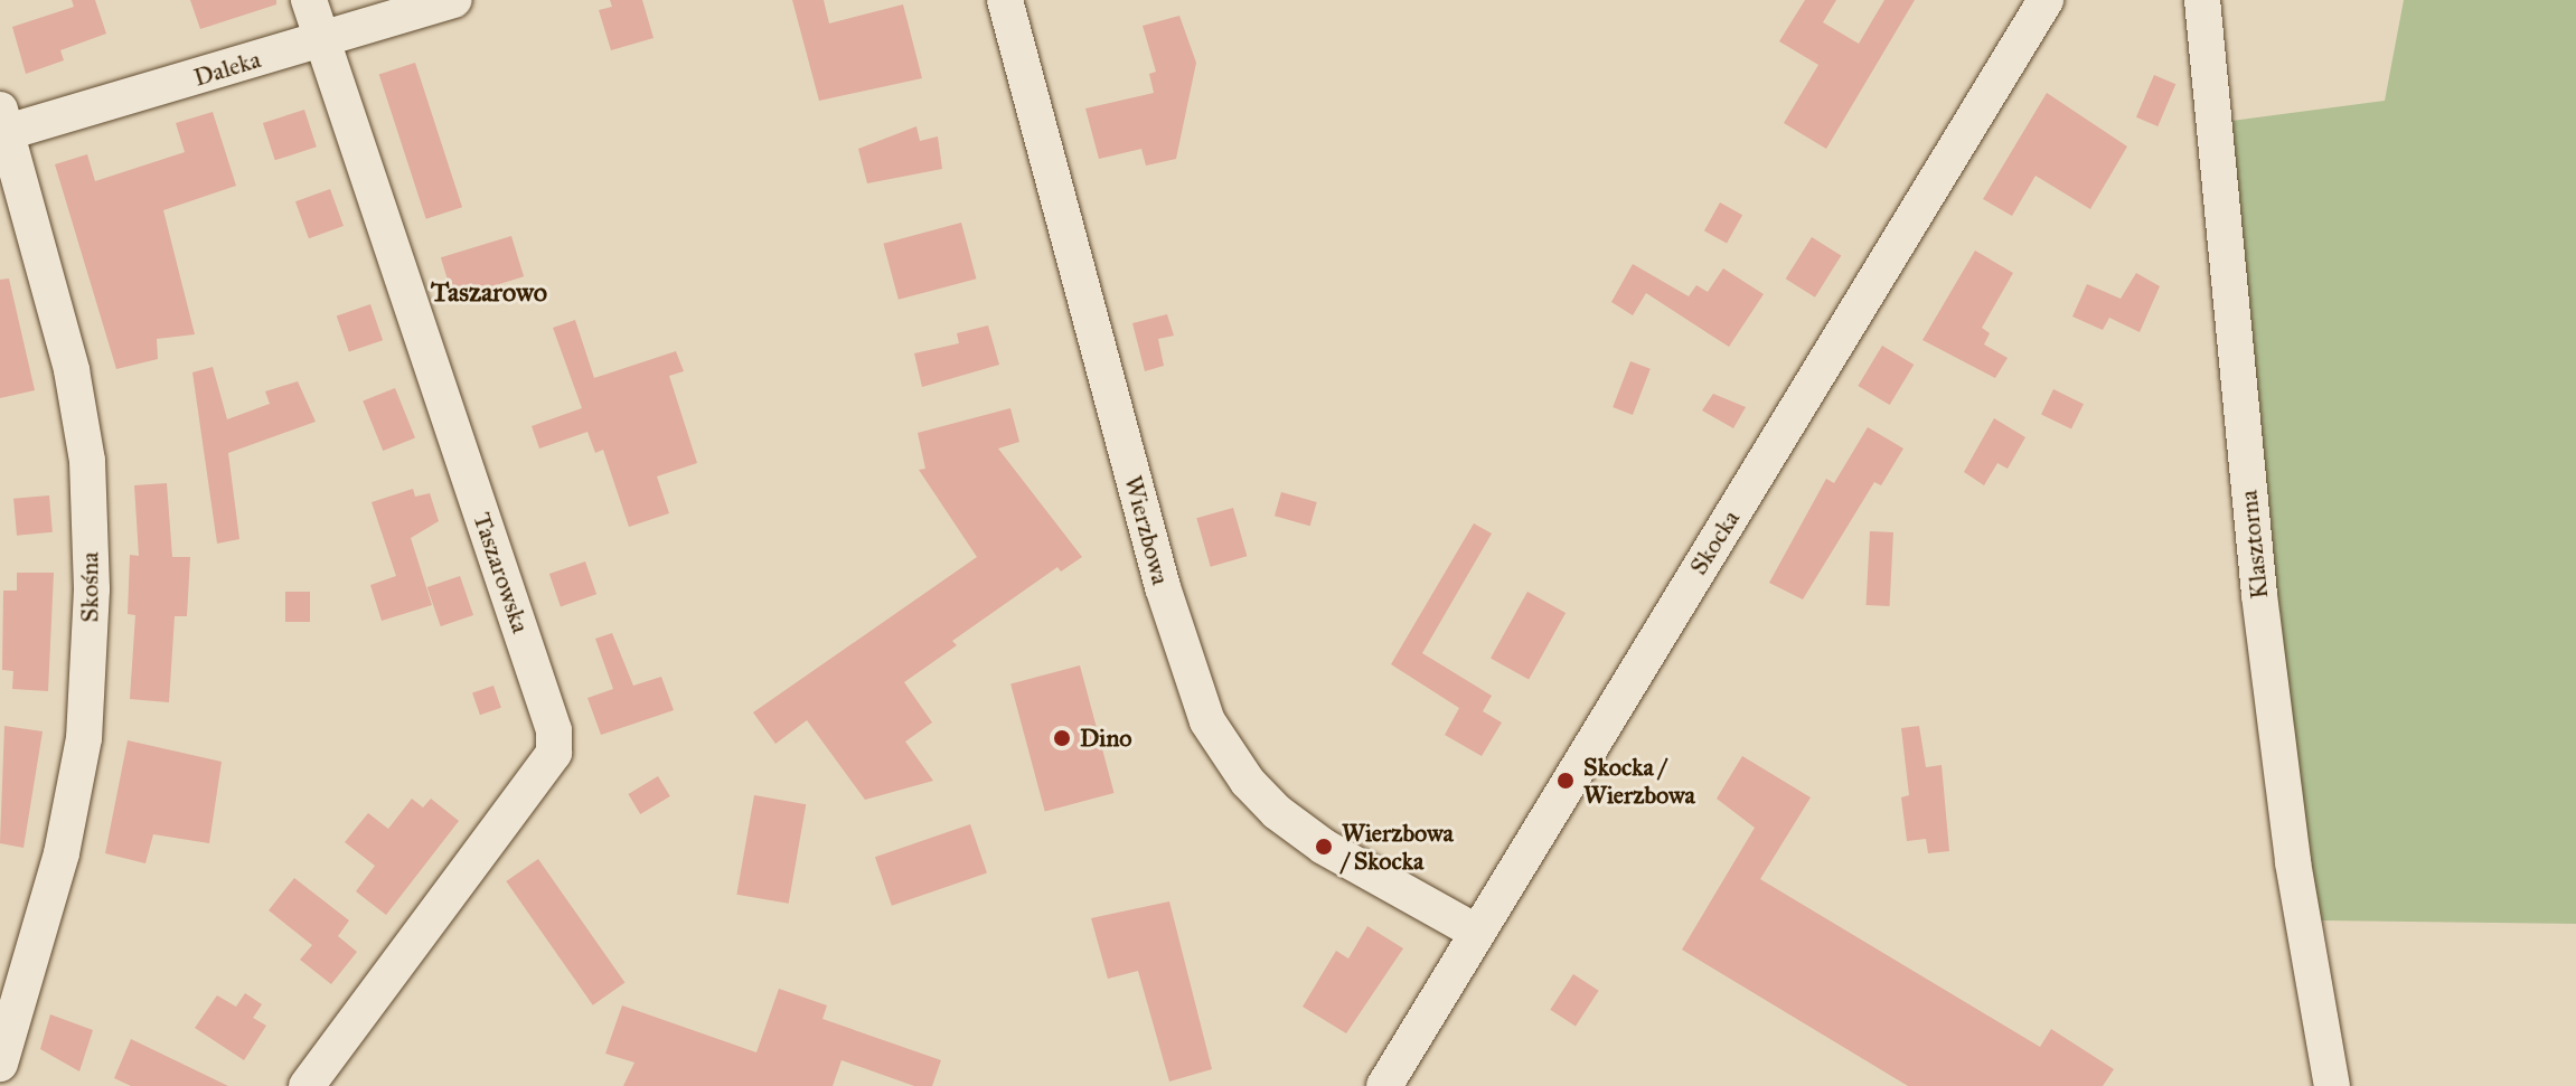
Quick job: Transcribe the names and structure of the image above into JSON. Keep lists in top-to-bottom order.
{
  "streets": {
    "street": [
      "Daleka",
      "Wierzbowa",
      "Skocka",
      "Klasztorna",
      "Taszarowska",
      "Skośna"
    ]
  },
  "crossings": [
    ["Daleka", "Taszarowska"],
    ["Daleka", "Skośna"],
    ["Wierzbowa", "Skocka"]
  ],
  "districts": ["Taszarowo"],
  "places": ["Dino", "Skocka / Wierzbowa", "Wierzbowa / Skocka"]
}
